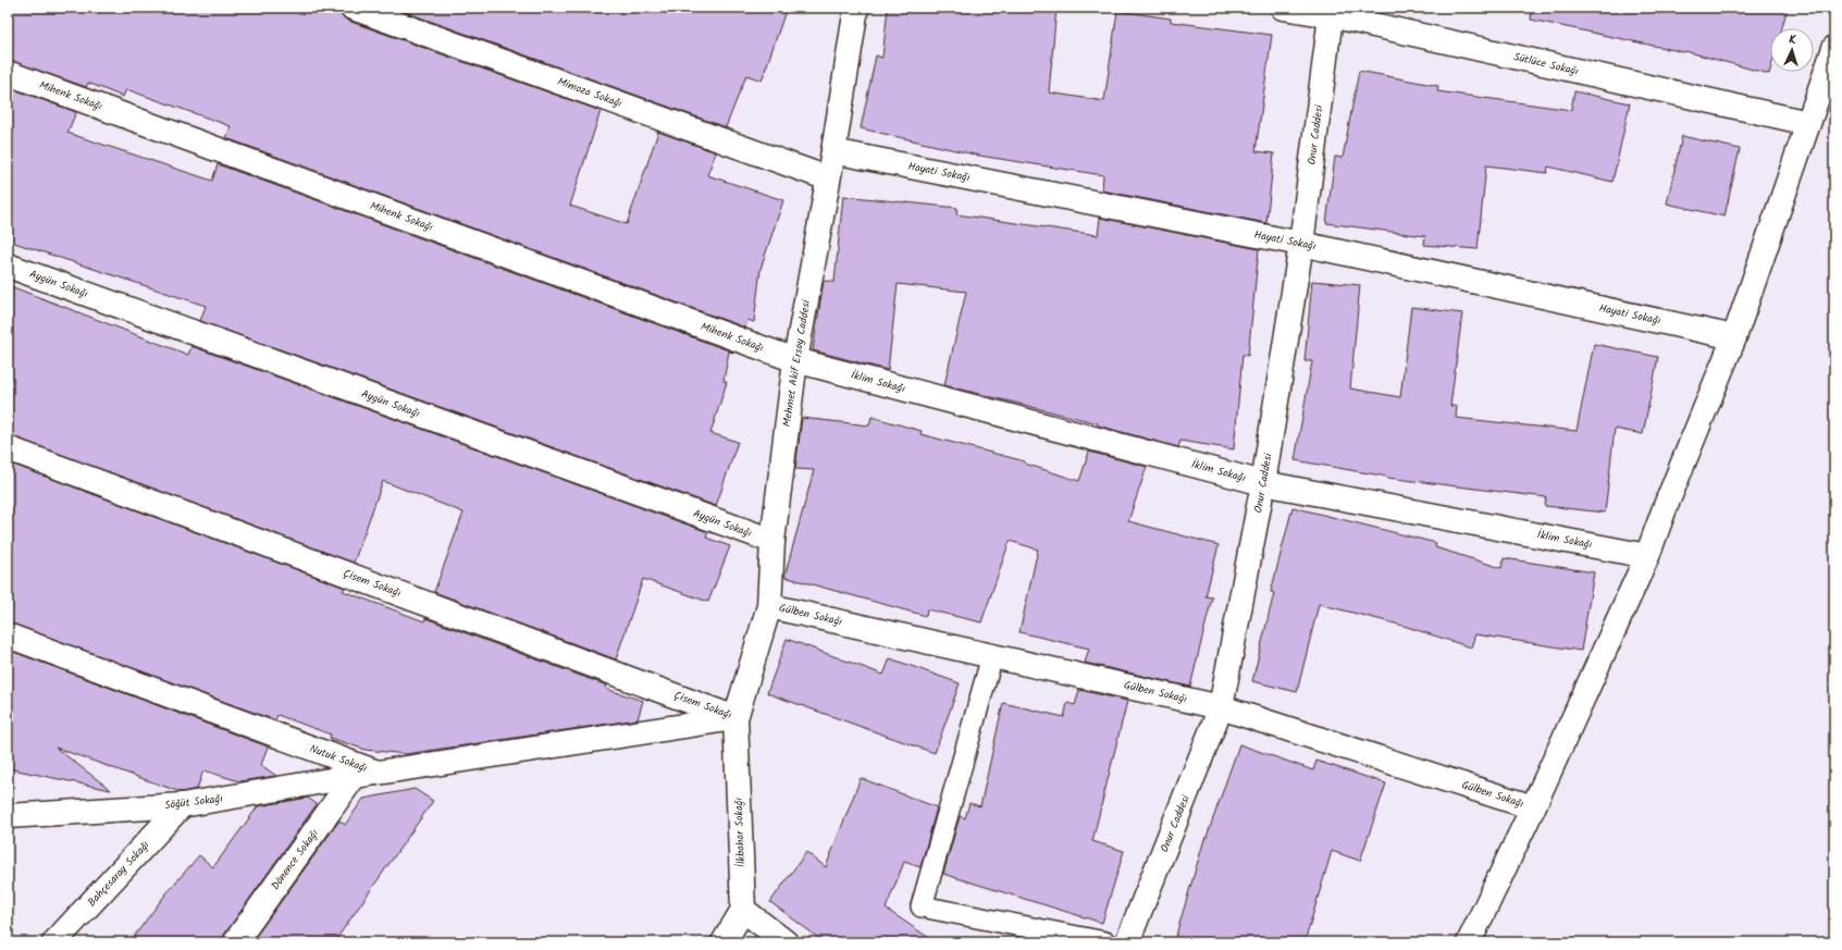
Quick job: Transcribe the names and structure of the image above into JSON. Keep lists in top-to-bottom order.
{
  "streets": {
    "street": [
      "Sütlüce Sokağı",
      "Mimoza Sokağı",
      "Mihenk Sokağı",
      "Onur Caddesi",
      "Hayati Sokağı",
      "Aygün Sokağı",
      "Mehmet Akif Ersoy Caddesi",
      "İklim Sokağı",
      "Çisem Sokağı",
      "Gülben Sokağı",
      "Nutuk Sokağı",
      "Söğüt Sokağı",
      "İlkbahar Sokağı",
      "Dönence Sokağı",
      "Bahçesaray Sokağı"
    ]
  },
  "crossings": [
    ["Sütlüce Sokağı", "Onur Caddesi"],
    ["Mimoza Sokağı", "Mehmet Akif Ersoy Caddesi"],
    ["Mihenk Sokağı", "Mehmet Akif Ersoy Caddesi"],
    ["Mihenk Sokağı", "İklim Sokağı"],
    ["Onur Caddesi", "Hayati Sokağı"],
    ["Onur Caddesi", "İklim Sokağı"],
    ["Onur Caddesi", "Gülben Sokağı"],
    ["Hayati Sokağı", "Mehmet Akif Ersoy Caddesi"],
    ["Aygün Sokağı", "Mehmet Akif Ersoy Caddesi"],
    ["Mehmet Akif Ersoy Caddesi", "İklim Sokağı"],
    ["Mehmet Akif Ersoy Caddesi", "Çisem Sokağı"],
    ["Mehmet Akif Ersoy Caddesi", "Gülben Sokağı"],
    ["Mehmet Akif Ersoy Caddesi", "Nutuk Sokağı"],
    ["Mehmet Akif Ersoy Caddesi", "İlkbahar Sokağı"],
    ["Çisem Sokağı", "Nutuk Sokağı"],
    ["Çisem Sokağı", "İlkbahar Sokağı"],
    ["Nutuk Sokağı", "Söğüt Sokağı"],
    ["Nutuk Sokağı", "İlkbahar Sokağı"],
    ["Söğüt Sokağı", "Dönence Sokağı"],
    ["Söğüt Sokağı", "Bahçesaray Sokağı"]
  ],
  "north": "top"
}
